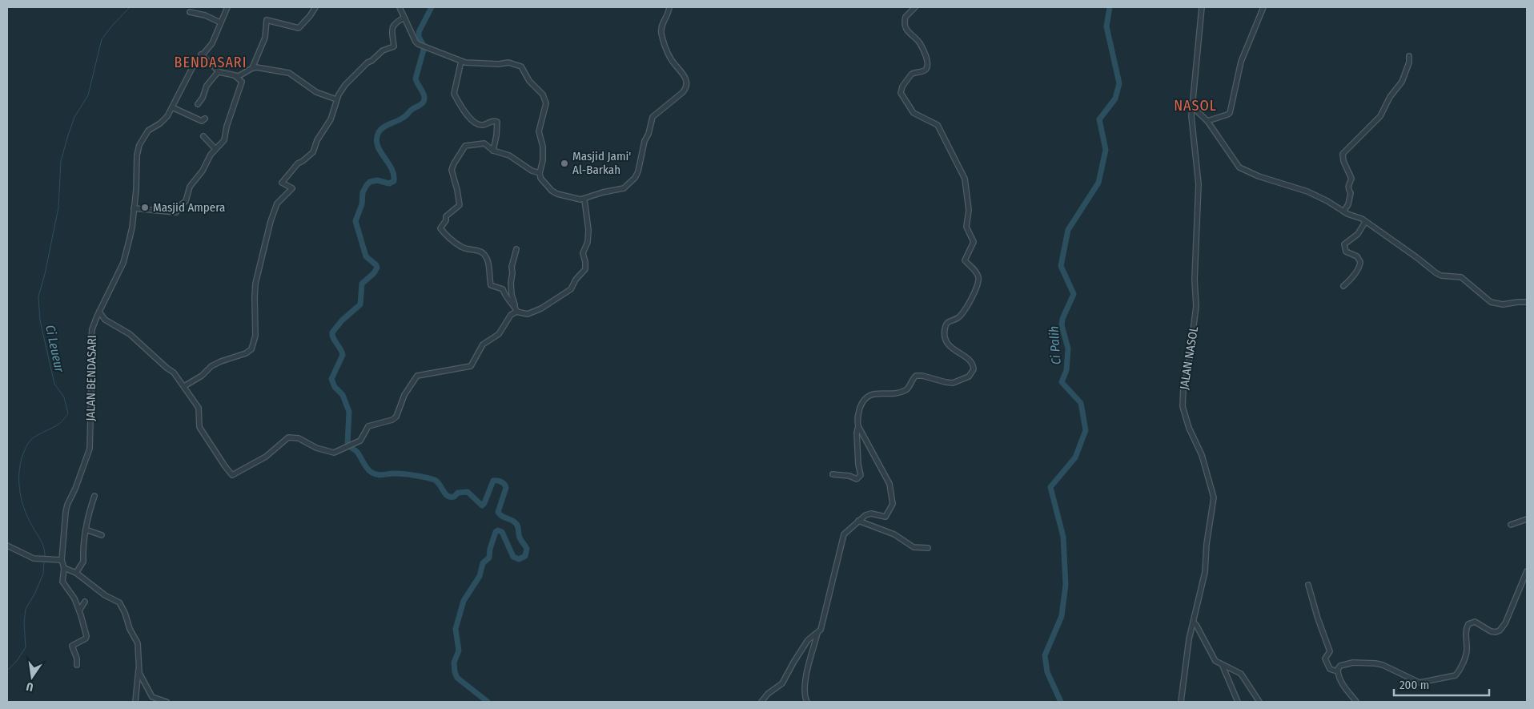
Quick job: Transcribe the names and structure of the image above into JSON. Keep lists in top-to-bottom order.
{
  "streets": {
    "street": ["JALAN NASOL", "JALAN BENDASARI"]
  },
  "districts": ["BENDASARI", "NASOL"],
  "water": ["Ci Palih", "Ci Leueur"],
  "places": ["Masjid Jami' Al-Barkah", "Masjid Ampera"],
  "scale_bar": "200 m",
  "north": "bottom"
}
